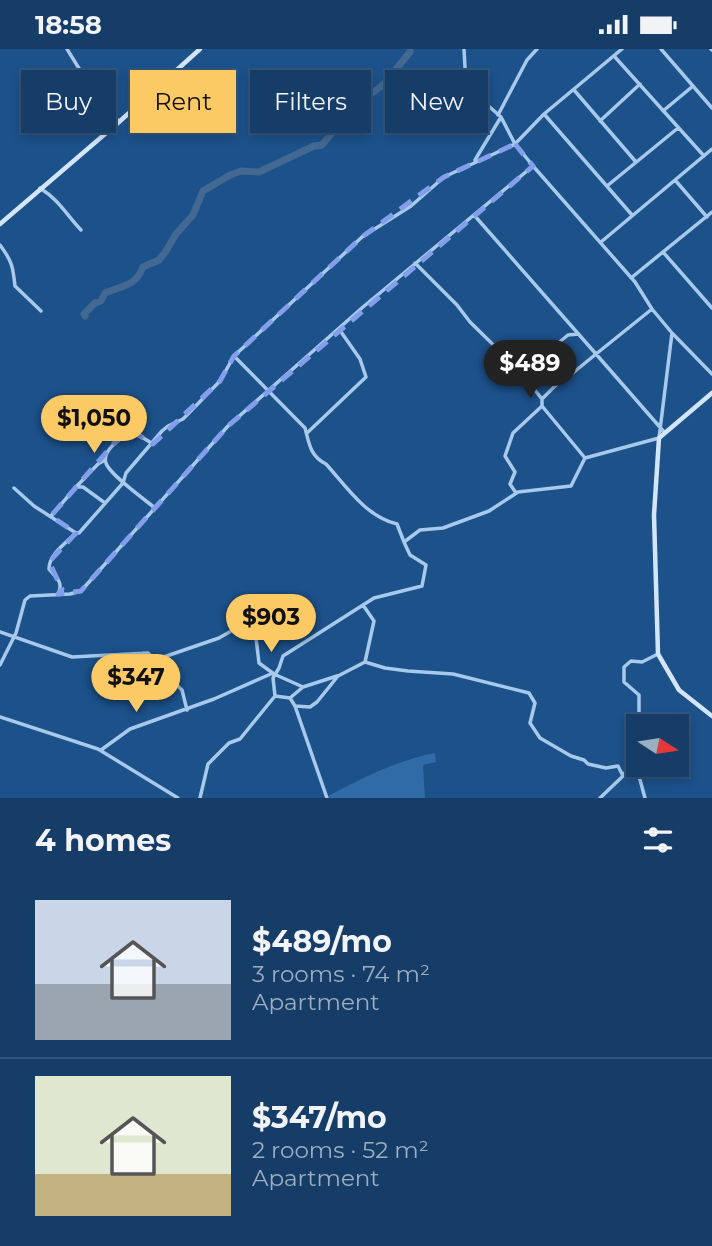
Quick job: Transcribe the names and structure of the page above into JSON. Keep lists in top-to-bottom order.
{
  "north": "right",
  "page": {
    "status": "18:58",
    "chip": [
      "Buy",
      "Rent",
      "Filters",
      "New"
    ],
    "price": [
      "$489",
      "$1,050",
      "$903",
      "$347"
    ],
    "heading": "4 homes",
    "list": [
      {
        "name": "$489/mo",
        "note": "3 rooms · 74 m² · Apartment"
      },
      {
        "name": "$347/mo",
        "note": "2 rooms · 52 m² · Apartment"
      }
    ]
  }
}
